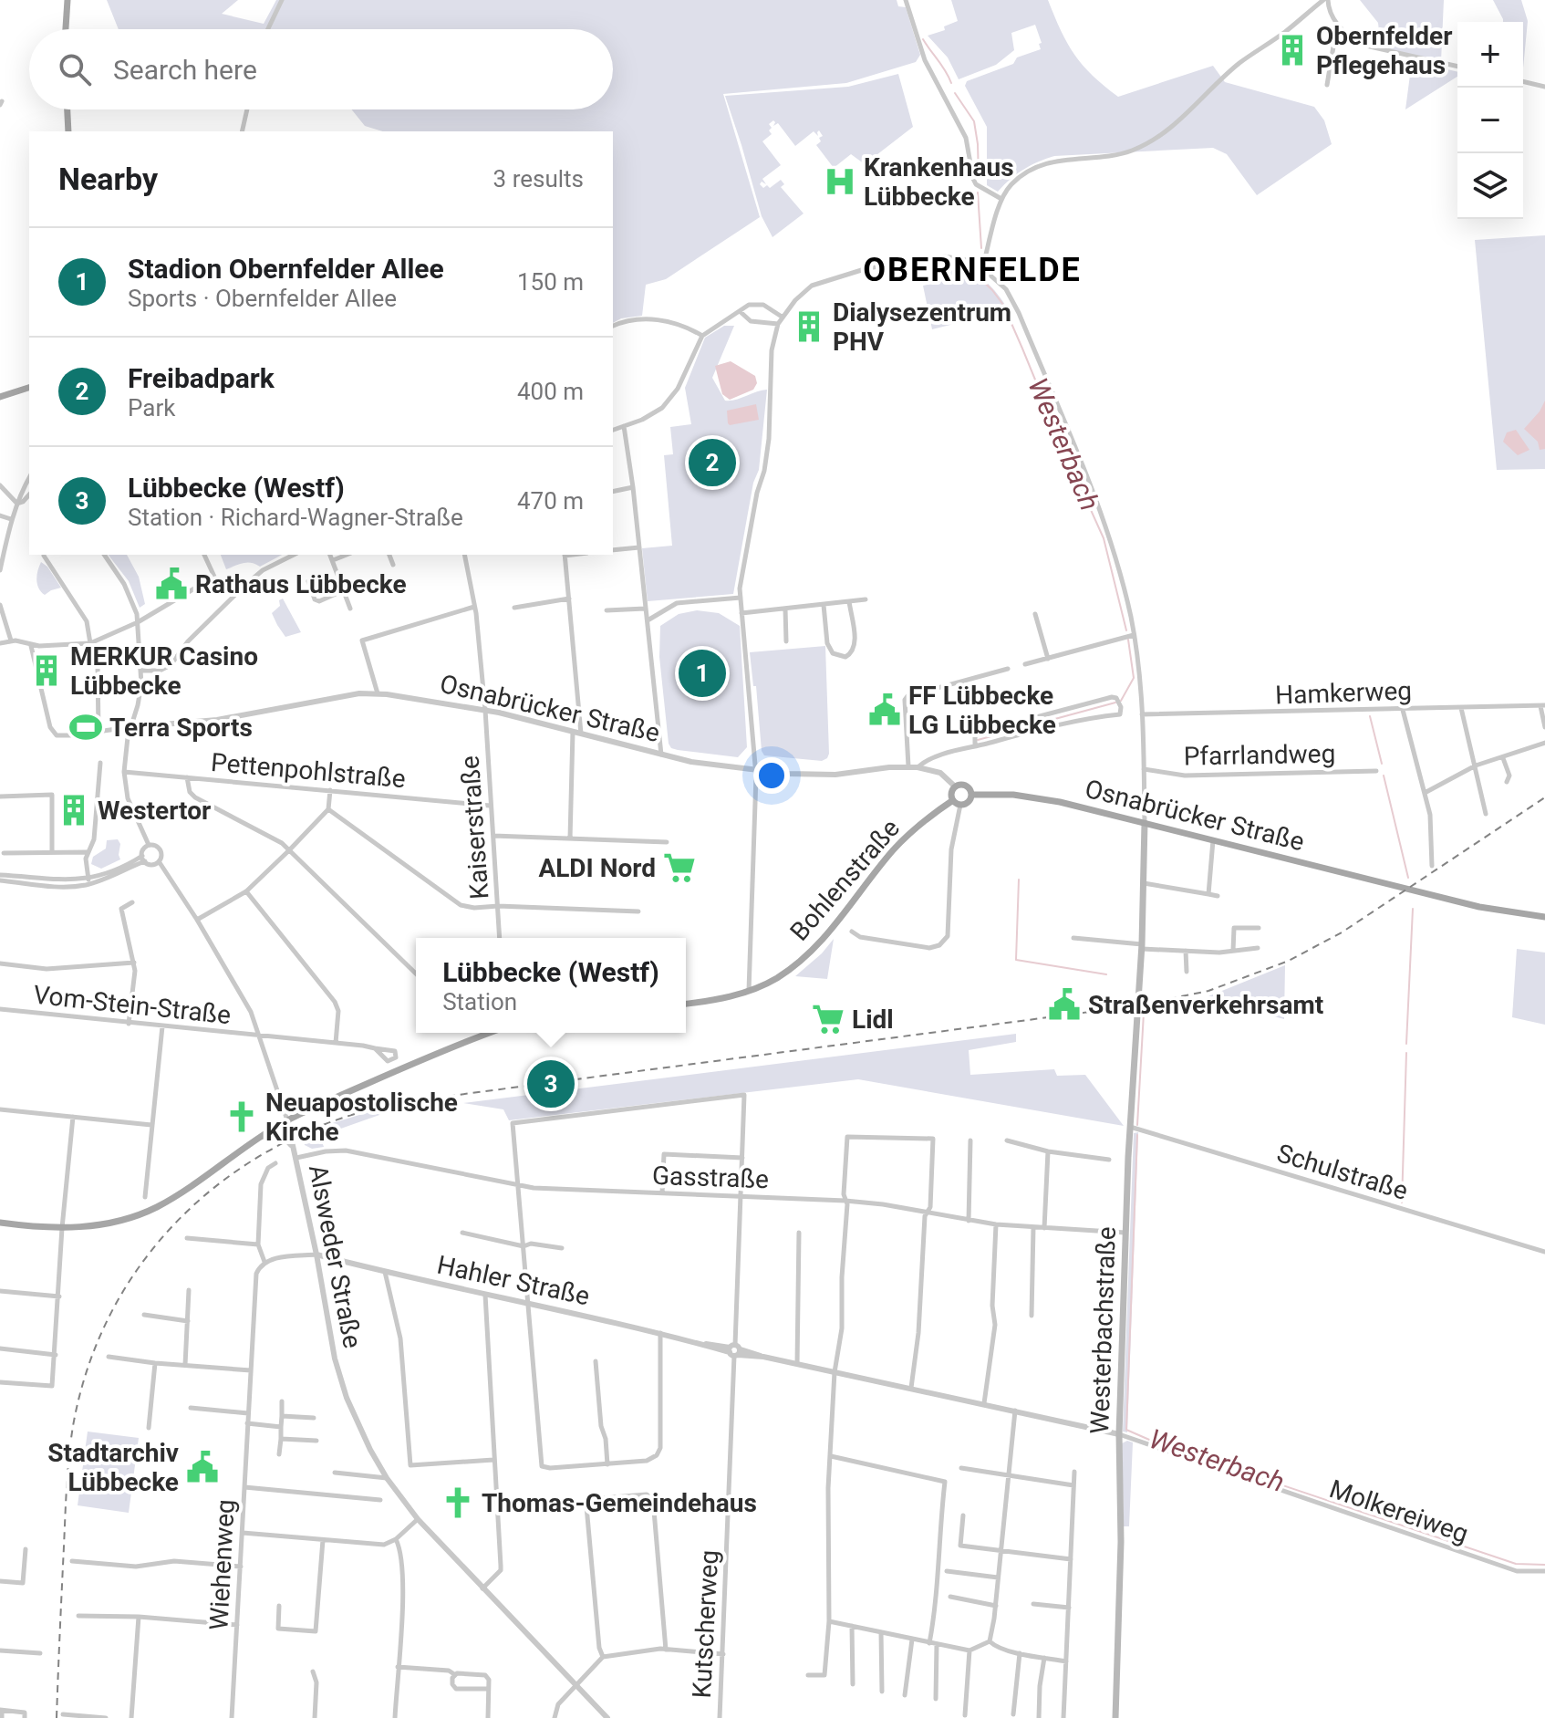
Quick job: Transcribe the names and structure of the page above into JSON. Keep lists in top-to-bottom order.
{
  "streets": {
    "main road": ["Osnabrücker Straße", "Bohlenstraße", "Westerbachstraße"],
    "street": [
      "Hamkerweg",
      "Pfarrlandweg",
      "Pettenpohlstraße",
      "Kaiserstraße",
      "Vom-Stein-Straße",
      "Schulstraße",
      "Gasstraße",
      "Alsweder Straße",
      "Hahler Straße",
      "Molkereiweg",
      "Wiehenweg",
      "Kutscherweg"
    ]
  },
  "crossings": [
    ["Osnabrücker Straße", "Kaiserstraße"],
    ["Osnabrücker Straße", "Bohlenstraße"],
    ["Osnabrücker Straße", "Westerbachstraße"],
    ["Pettenpohlstraße", "Kaiserstraße"],
    ["Vom-Stein-Straße", "Alsweder Straße"],
    ["Schulstraße", "Westerbachstraße"],
    ["Gasstraße", "Alsweder Straße"],
    ["Gasstraße", "Westerbachstraße"],
    ["Gasstraße", "Kutscherweg"],
    ["Alsweder Straße", "Hahler Straße"],
    ["Hahler Straße", "Westerbachstraße"],
    ["Hahler Straße", "Molkereiweg"],
    ["Hahler Straße", "Kutscherweg"],
    ["Westerbachstraße", "Molkereiweg"]
  ],
  "districts": ["OBERNFELDE"],
  "water": ["Westerbach"],
  "places": {
    "building": [
      "Obernfelder Pflegehaus",
      "Dialysezentrum PHV",
      "MERKUR Casino Lübbecke",
      "Westertor"
    ],
    "hospital": ["Krankenhaus Lübbecke"],
    "public building": [
      "Rathaus Lübbecke",
      "FF Lübbecke LG Lübbecke",
      "Straßenverkehrsamt",
      "Stadtarchiv Lübbecke"
    ],
    "sports": ["Terra Sports"],
    "supermarket": ["ALDI Nord", "Lidl"],
    "church": ["Neuapostolische Kirche", "Thomas-Gemeindehaus"]
  },
  "page": {
    "map_buttons": ["+", "−"],
    "search": "Search here",
    "heading": ["Nearby", "3 results"],
    "list": [
      {
        "mark": "1",
        "name": "Stadion Obernfelder Allee",
        "note": "Sports · Obernfelder Allee",
        "value": "150 m"
      },
      {
        "mark": "2",
        "name": "Freibadpark",
        "note": "Park",
        "value": "400 m"
      },
      {
        "mark": "3",
        "name": "Lübbecke (Westf)",
        "note": "Station · Richard-Wagner-Straße",
        "value": "470 m"
      }
    ],
    "pins": ["2", "1", "3"],
    "popup": ["Lübbecke (Westf)", "Station"]
  }
}
